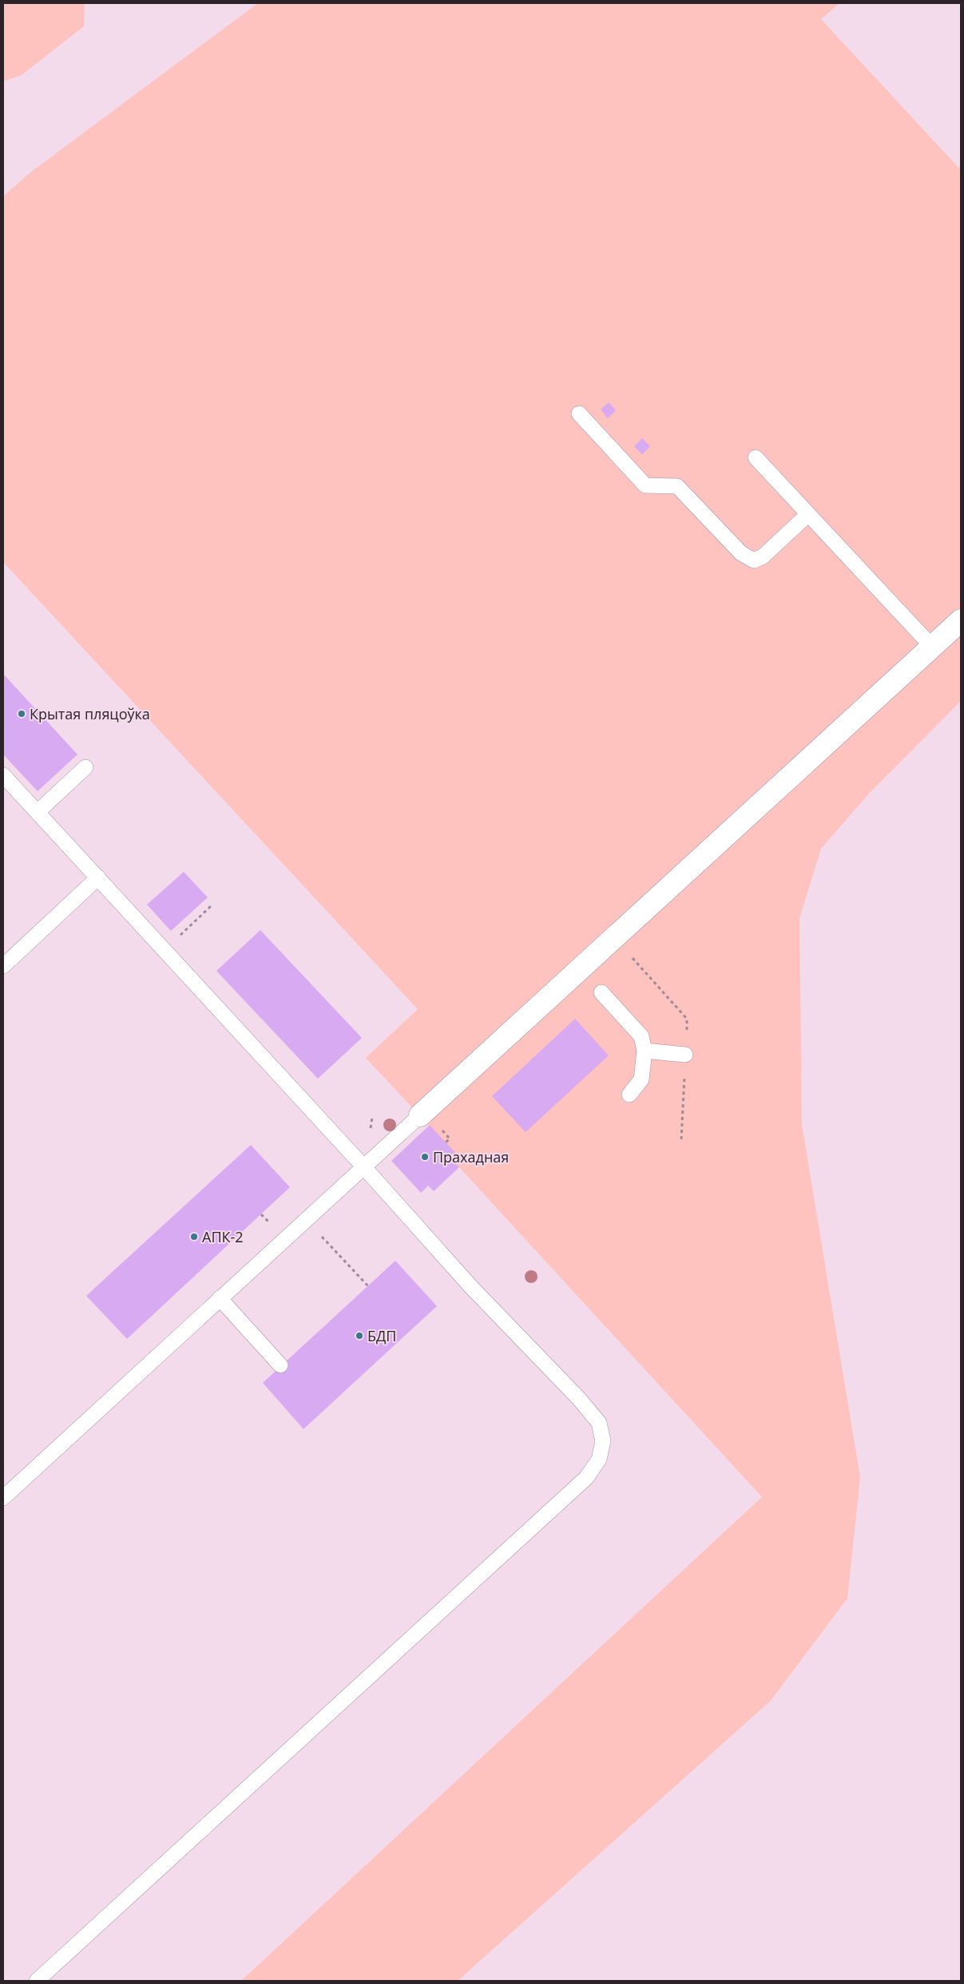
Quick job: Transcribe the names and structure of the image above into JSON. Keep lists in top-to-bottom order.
{
  "places": [
    "Крытая пляцоўка",
    "Прахадная",
    "АПК-2",
    "БДП"
  ]
}
